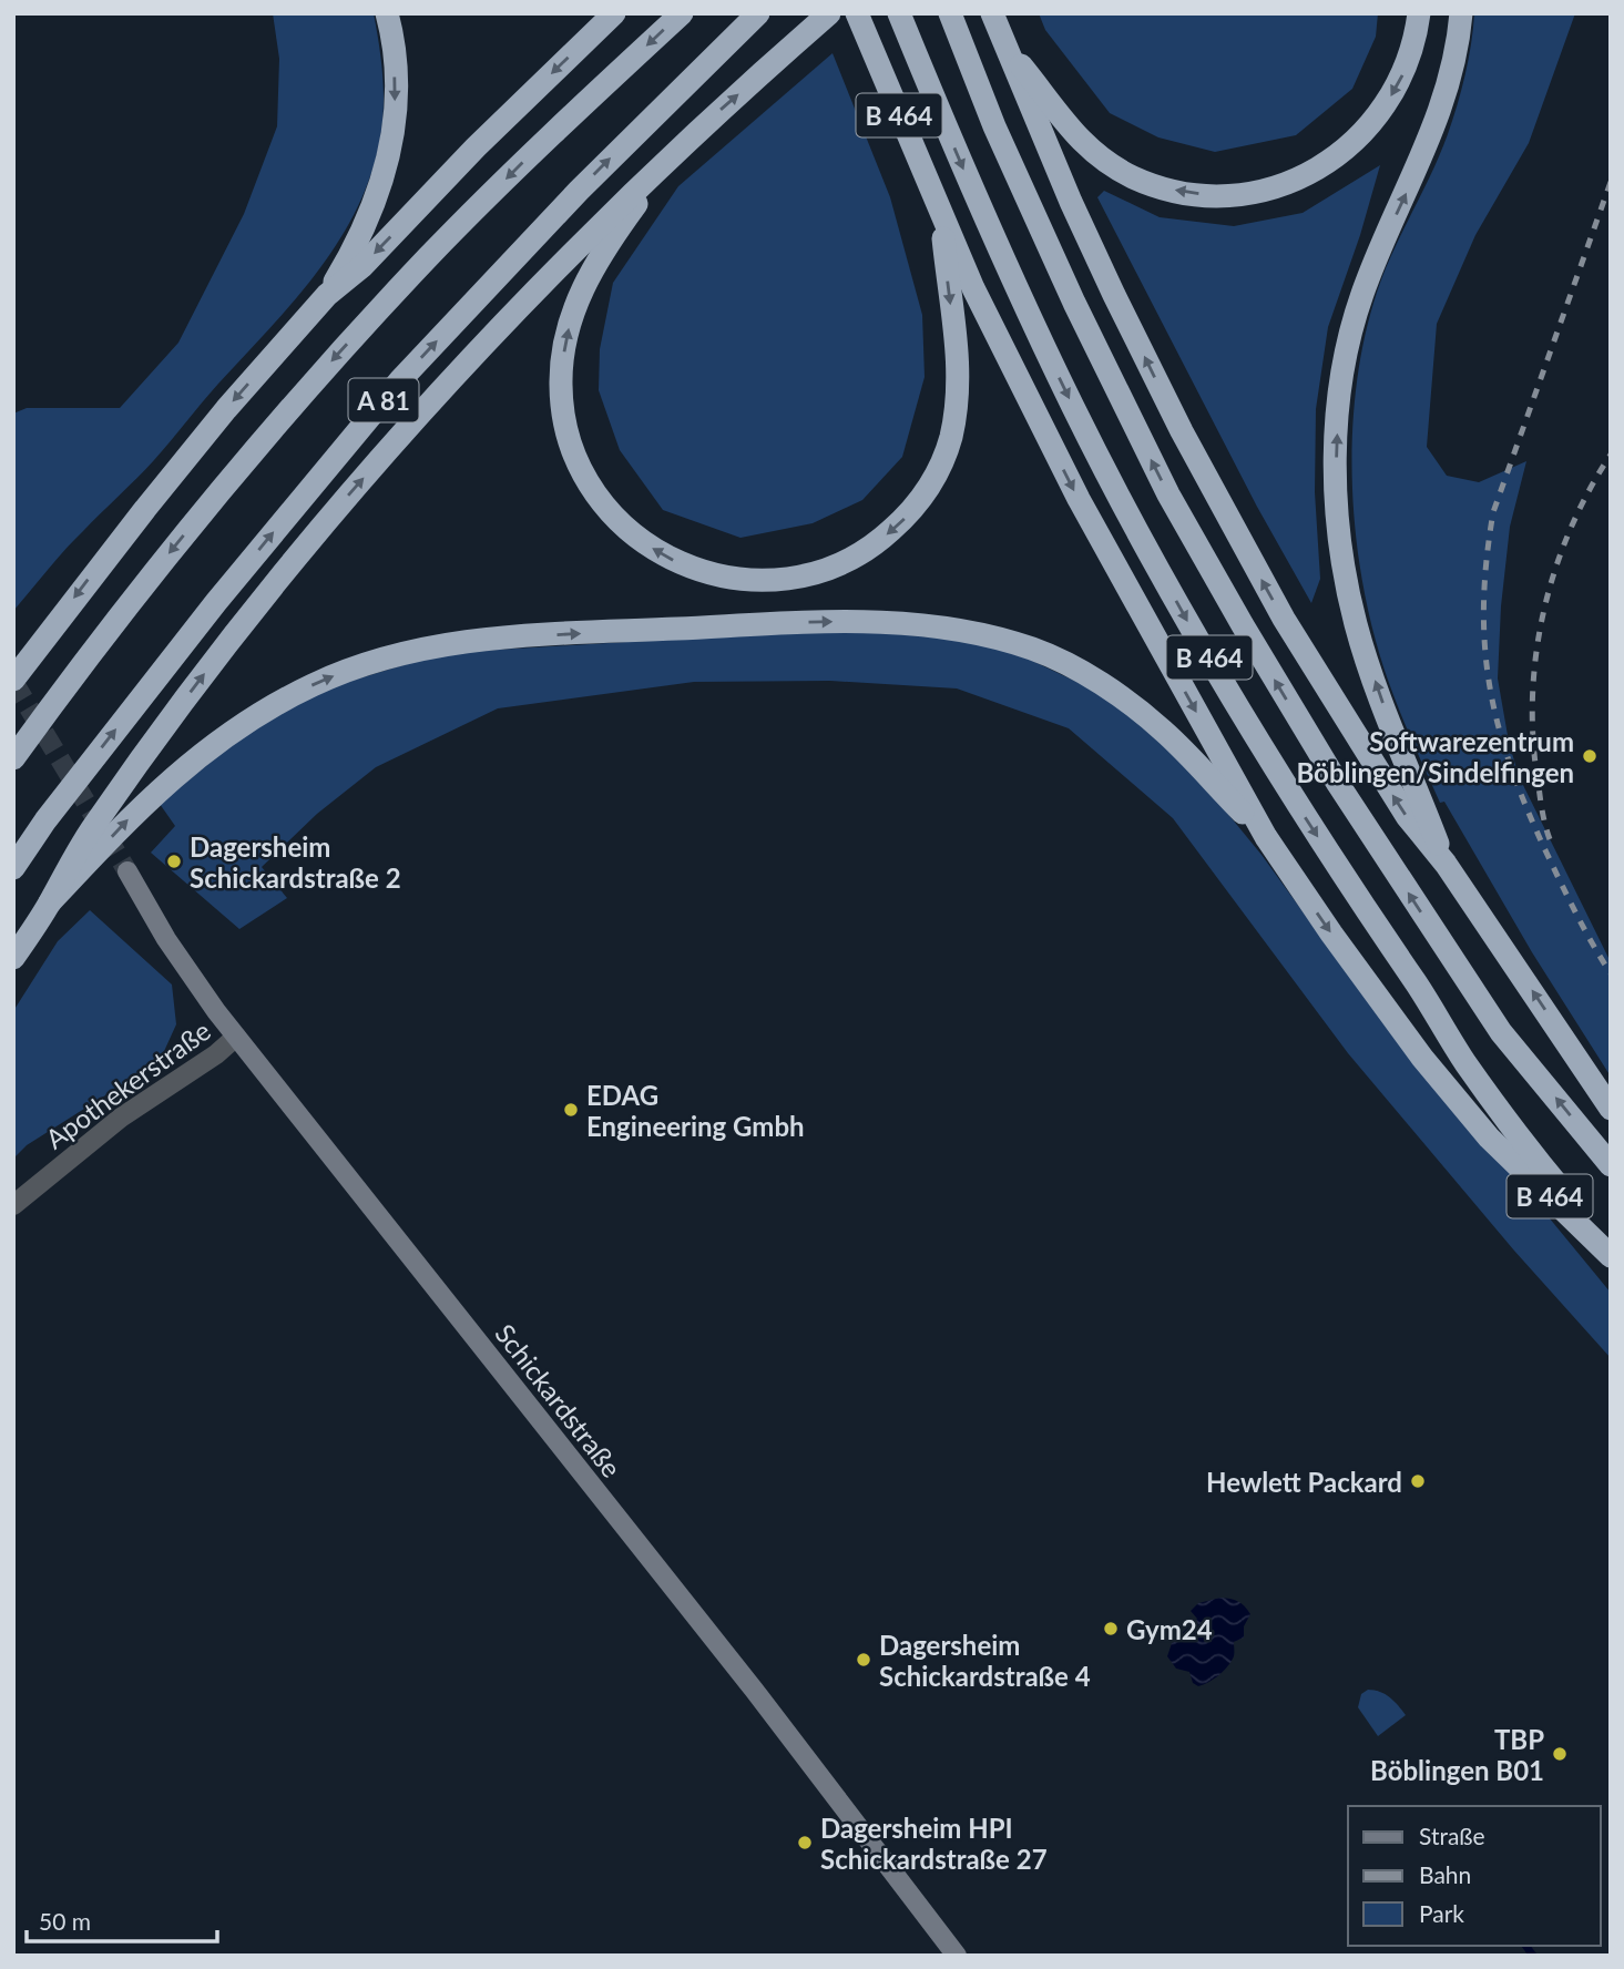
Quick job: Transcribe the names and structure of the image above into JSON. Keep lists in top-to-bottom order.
{
  "streets": {
    "highway": ["B 464", "A 81"],
    "street": ["Apothekerstraße", "Schickardstraße"]
  },
  "crossings": [
    ["Apothekerstraße", "Schickardstraße"]
  ],
  "places": [
    "Softwarezentrum Böblingen/Sindelfingen",
    "Dagersheim Schickardstraße 2",
    "EDAG Engineering Gmbh",
    "Hewlett Packard",
    "Gym24",
    "Dagersheim Schickardstraße 4",
    "TBP Böblingen B01",
    "Dagersheim HPI Schickardstraße 27"
  ],
  "legend": ["Straße", "Bahn", "Park"],
  "scale_bar": "50 m"
}
